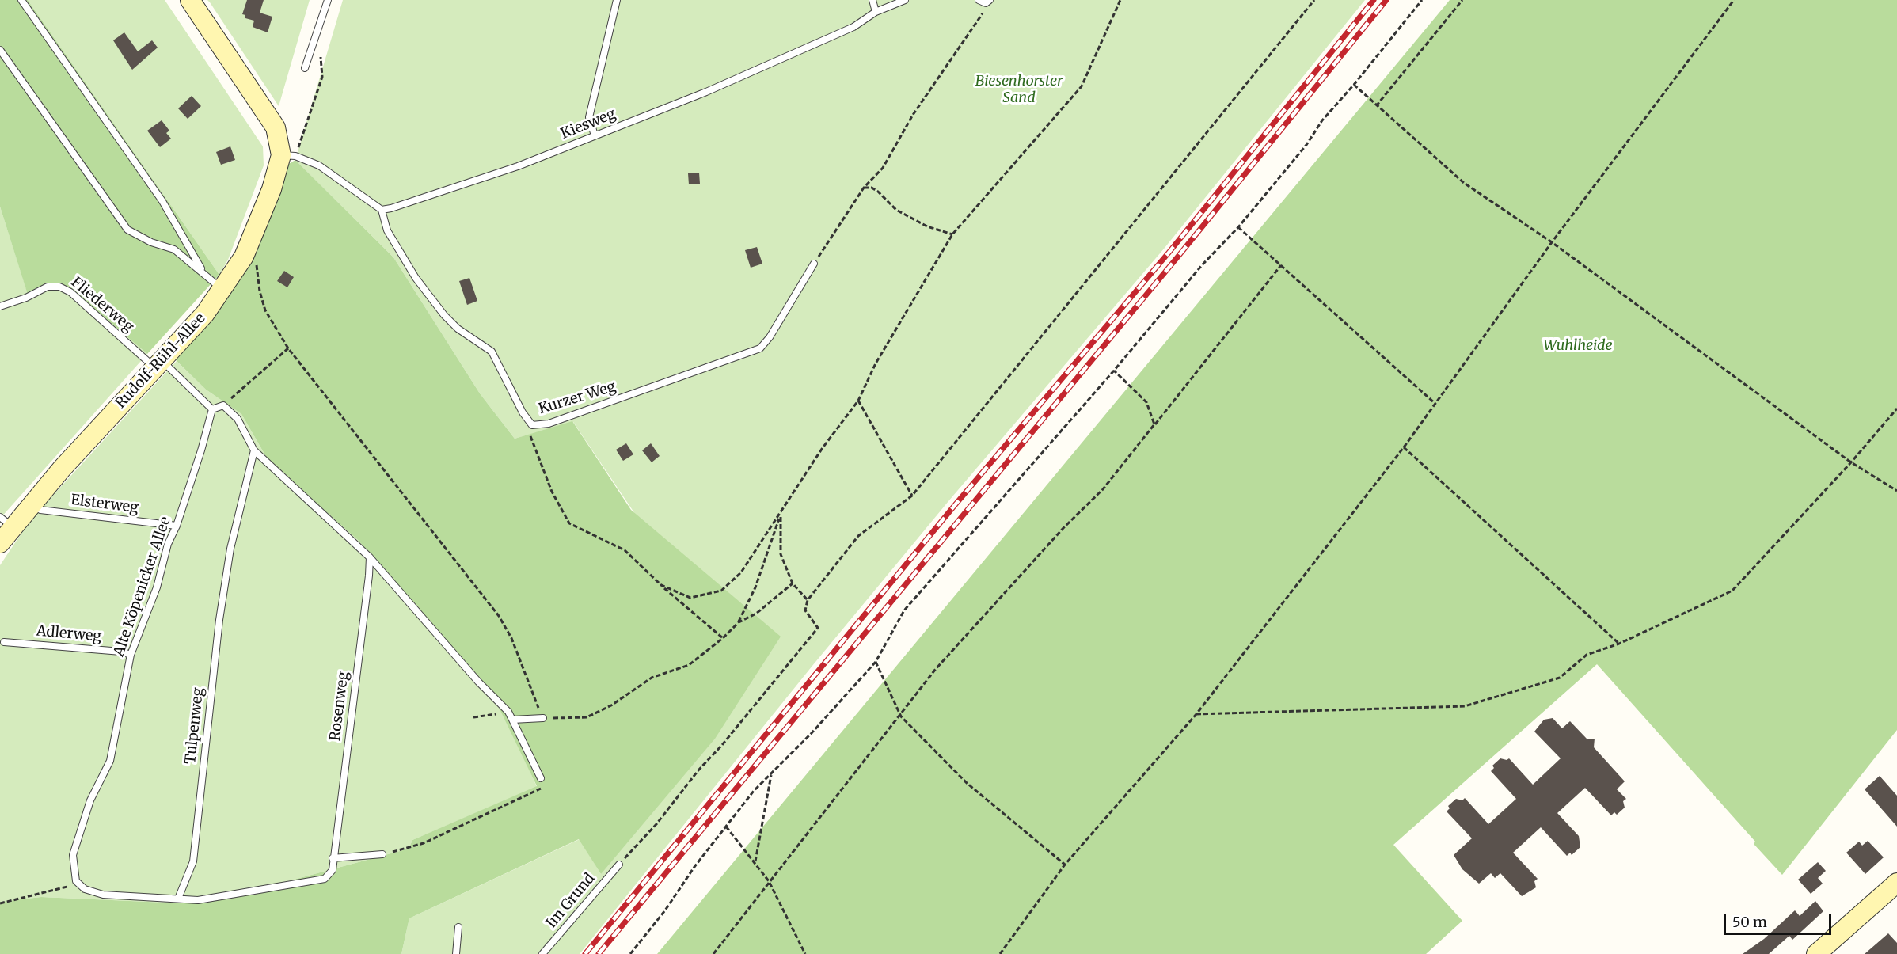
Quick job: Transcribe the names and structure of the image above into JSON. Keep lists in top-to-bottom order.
{
  "streets": {
    "street": ["Rudolf-Rühl-Allee"],
    "lane": [
      "Kiesweg",
      "Fliederweg",
      "Kurzer Weg",
      "Elsterweg",
      "Alte Köpenicker Allee",
      "Adlerweg",
      "Rosenweg",
      "Tulpenweg",
      "Im Grund"
    ]
  },
  "crossings": [
    ["Kiesweg", "Kurzer Weg"],
    ["Fliederweg", "Rudolf-Rühl-Allee"],
    ["Fliederweg", "Alte Köpenicker Allee"],
    ["Rudolf-Rühl-Allee", "Elsterweg"],
    ["Elsterweg", "Alte Köpenicker Allee"],
    ["Alte Köpenicker Allee", "Adlerweg"],
    ["Rosenweg", "Tulpenweg"]
  ],
  "parks": ["Biesenhorster Sand", "Wuhlheide"],
  "scale_bar": "50 m"
}
